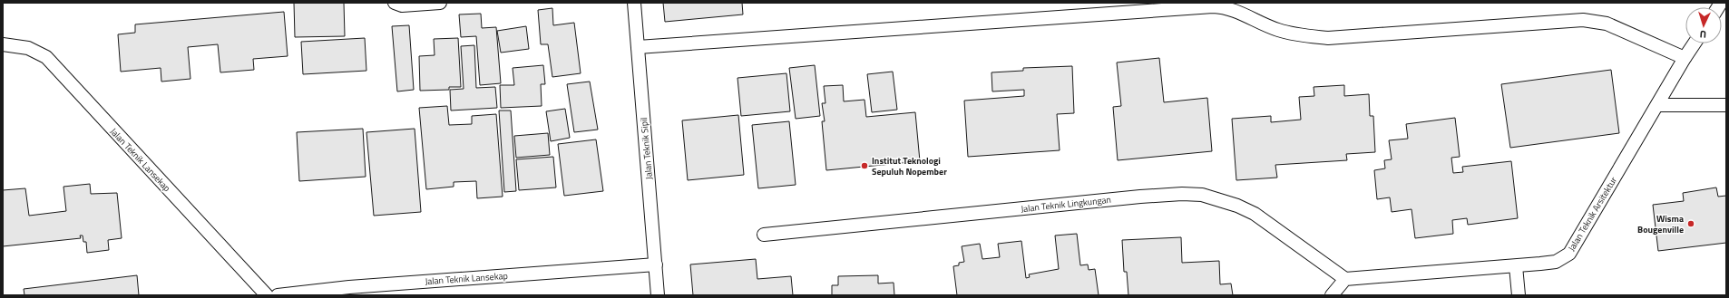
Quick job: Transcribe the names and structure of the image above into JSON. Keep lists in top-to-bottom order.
{
  "streets": {
    "lane": [
      "Jalan Teknik Sipil",
      "Jalan Teknik Lansekap",
      "Jalan Teknik Lingkungan",
      "Jalan Teknik Arsitektur"
    ]
  },
  "crossings": [
    ["Jalan Teknik Sipil", "Jalan Teknik Lansekap"],
    ["Jalan Teknik Lingkungan", "Jalan Teknik Arsitektur"]
  ],
  "places": ["Institut Teknologi Sepuluh Nopember", "Wisma Bougenville"],
  "north": "bottom"
}
